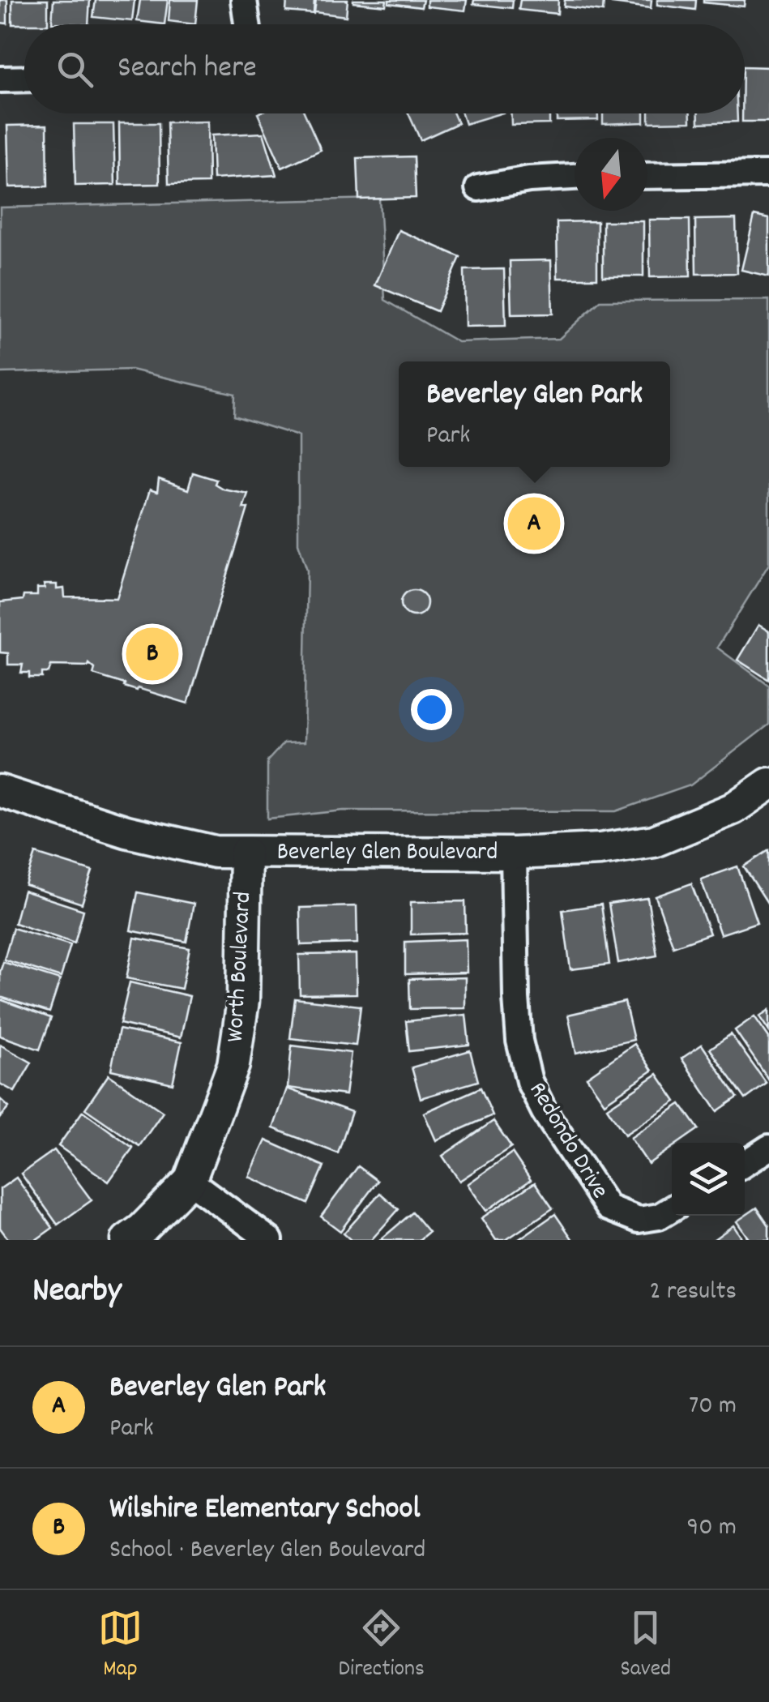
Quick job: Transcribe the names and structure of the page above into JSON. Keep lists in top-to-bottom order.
{
  "streets": {
    "street": ["Beverley Glen Boulevard", "Worth Boulevard", "Redondo Drive"]
  },
  "crossings": [
    ["Beverley Glen Boulevard", "Worth Boulevard"],
    ["Beverley Glen Boulevard", "Redondo Drive"]
  ],
  "north": "bottom",
  "page": {
    "search": "Search here",
    "popup": ["Beverley Glen Park", "Park"],
    "pins": ["A", "B"],
    "heading": ["Nearby", "2 results"],
    "list": [
      {
        "mark": "A",
        "name": "Beverley Glen Park",
        "note": "Park",
        "value": "70 m"
      },
      {
        "mark": "B",
        "name": "Wilshire Elementary School",
        "note": "School · Beverley Glen Boulevard",
        "value": "90 m"
      }
    ],
    "nav": ["Map", "Directions", "Saved"]
  }
}
